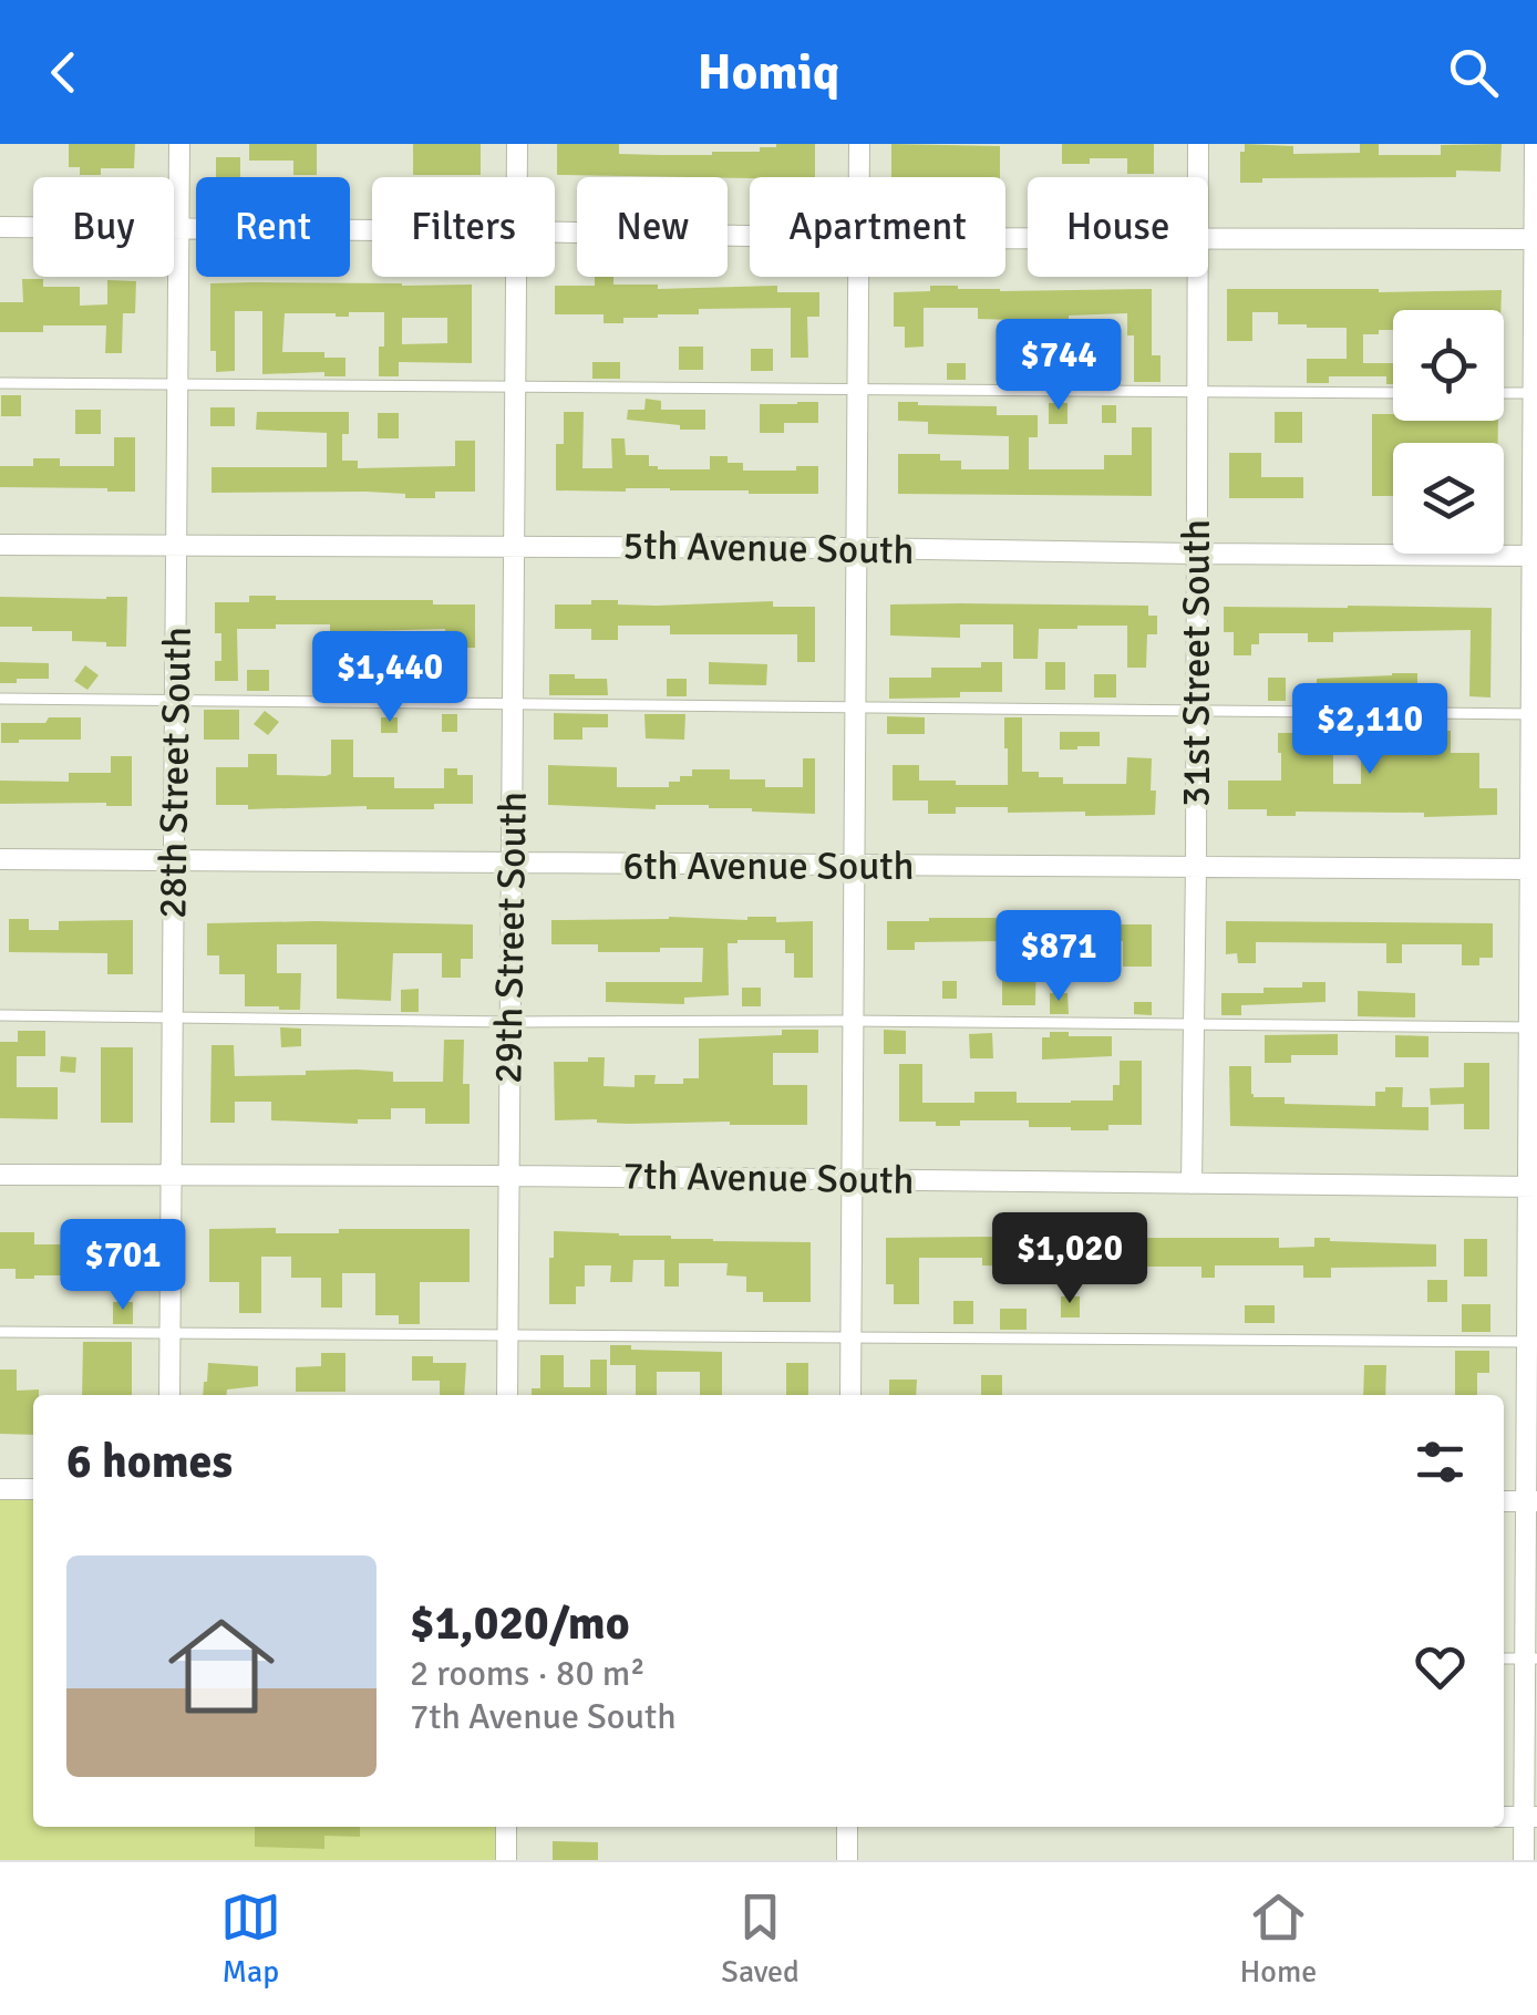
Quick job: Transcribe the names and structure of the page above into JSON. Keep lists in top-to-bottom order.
{
  "streets": {
    "street": [
      "5th Avenue South",
      "31st Street South",
      "28th Street South",
      "6th Avenue South",
      "29th Street South",
      "7th Avenue South"
    ]
  },
  "crossings": [
    ["5th Avenue South", "31st Street South"],
    ["5th Avenue South", "28th Street South"],
    ["5th Avenue South", "29th Street South"],
    ["31st Street South", "6th Avenue South"],
    ["31st Street South", "7th Avenue South"],
    ["28th Street South", "6th Avenue South"],
    ["28th Street South", "7th Avenue South"],
    ["6th Avenue South", "29th Street South"],
    ["29th Street South", "7th Avenue South"]
  ],
  "page": {
    "header": "Homiq",
    "chip": [
      "Buy",
      "Rent",
      "Filters",
      "New",
      "Apartment",
      "House"
    ],
    "price": [
      "$744",
      "$1,440",
      "$2,110",
      "$871",
      "$1,020",
      "$701"
    ],
    "heading": "6 homes",
    "list": [
      {
        "name": "$1,020/mo",
        "note": "2 rooms · 80 m² · 7th Avenue South"
      }
    ],
    "tabs": ["Map", "Saved", "Home"]
  }
}
